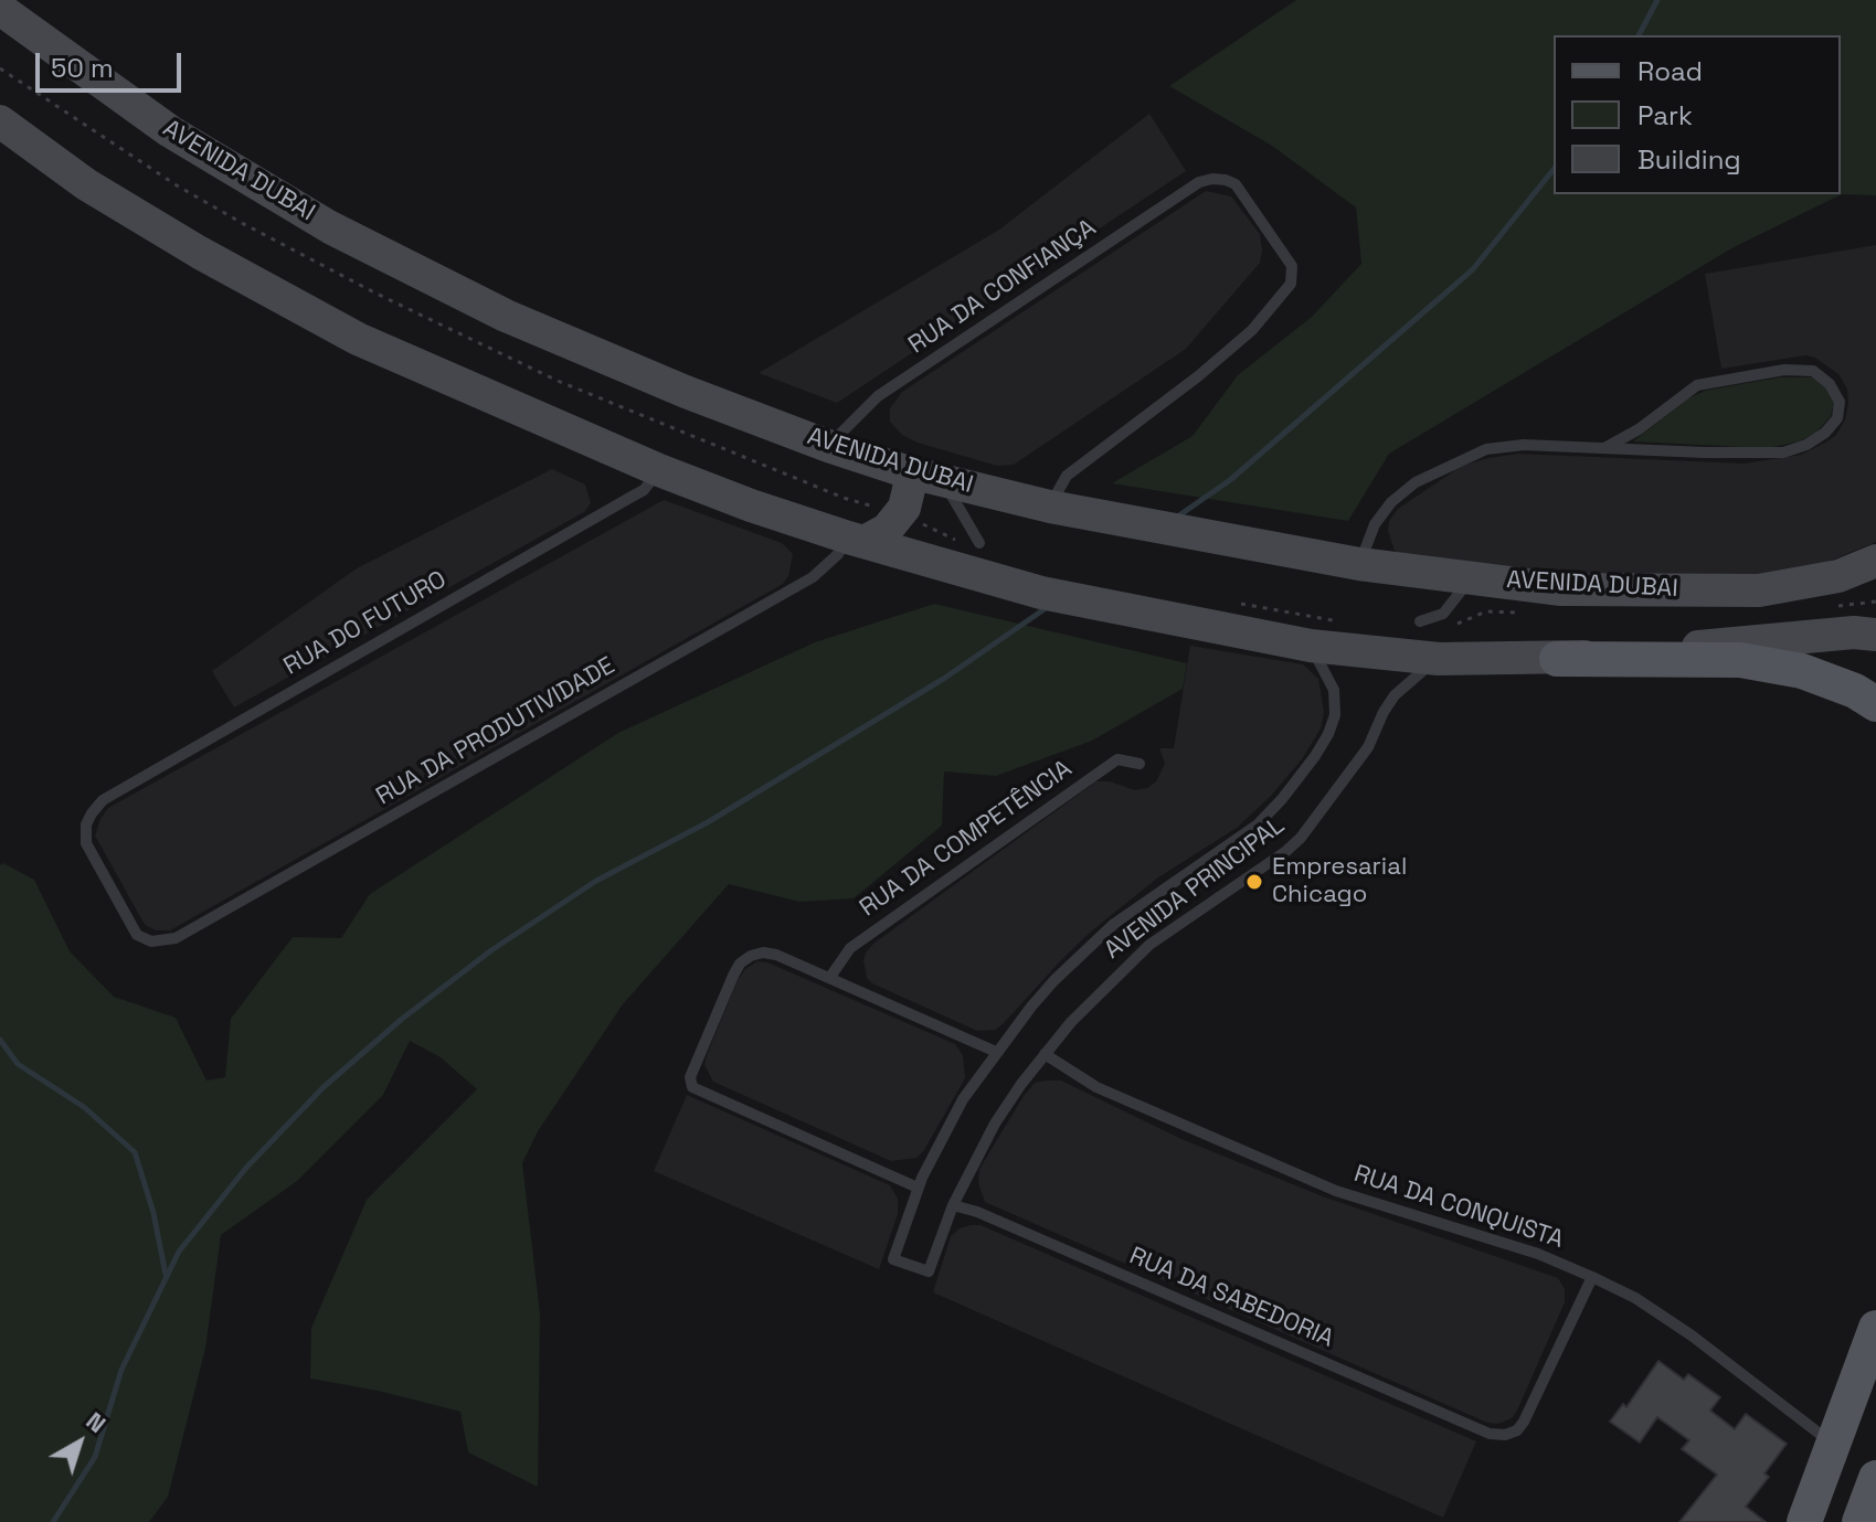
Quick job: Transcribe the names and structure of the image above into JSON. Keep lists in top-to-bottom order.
{
  "streets": {
    "street": ["AVENIDA DUBAI"],
    "lane": [
      "RUA DA CONFIANÇA",
      "RUA DO FUTURO",
      "RUA DA PRODUTIVIDADE",
      "RUA DA COMPETÊNCIA",
      "AVENIDA PRINCIPAL",
      "RUA DA CONQUISTA",
      "RUA DA SABEDORIA"
    ]
  },
  "crossings": [
    ["AVENIDA DUBAI", "RUA DA CONFIANÇA"],
    ["RUA DO FUTURO", "RUA DA PRODUTIVIDADE"],
    ["AVENIDA PRINCIPAL", "RUA DA CONQUISTA"],
    ["AVENIDA PRINCIPAL", "RUA DA SABEDORIA"],
    ["RUA DA CONQUISTA", "RUA DA SABEDORIA"]
  ],
  "places": ["Empresarial Chicago"],
  "legend": ["Road", "Park", "Building"],
  "scale_bar": "50 m",
  "north": "top right"
}
